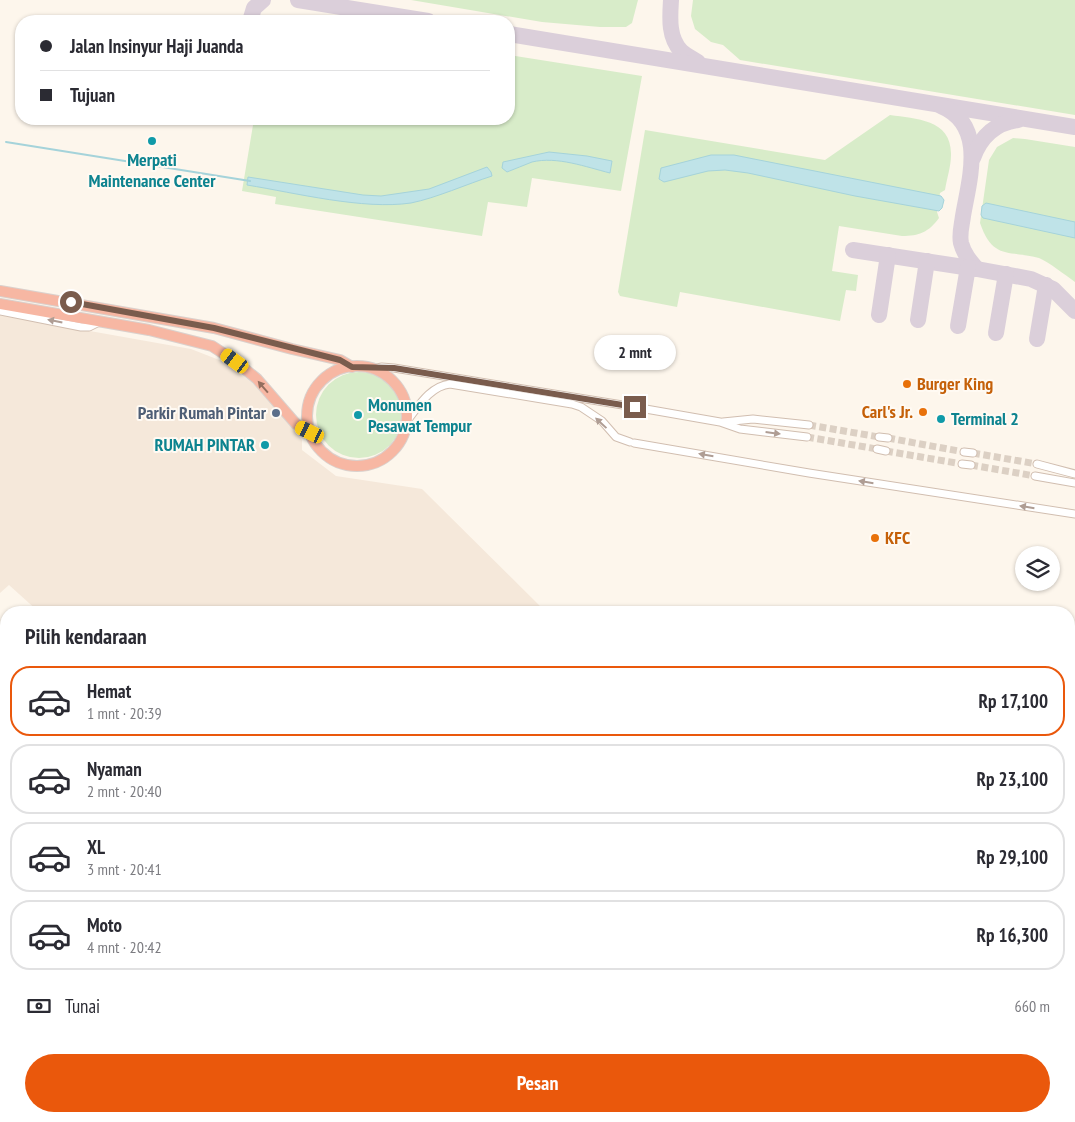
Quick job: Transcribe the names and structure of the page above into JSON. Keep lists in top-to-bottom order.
{
  "places": [
    "Merpati Maintenance Center",
    "Burger King",
    "Carl's Jr.",
    "Parkir Rumah Pintar",
    "Monumen Pesawat Tempur",
    "Terminal 2",
    "RUMAH PINTAR",
    "KFC"
  ],
  "page": {
    "banner": ["Jalan Insinyur Haji Juanda", "Tujuan"],
    "bubble": "2 mnt",
    "heading": "Pilih kendaraan",
    "list": [
      {
        "name": "Hemat",
        "note": "1 mnt · 20:39",
        "value": "Rp 17,100"
      },
      {
        "name": "Nyaman",
        "note": "2 mnt · 20:40",
        "value": "Rp 23,100"
      },
      {
        "name": "XL",
        "note": "3 mnt · 20:41",
        "value": "Rp 29,100"
      },
      {
        "name": "Moto",
        "note": "4 mnt · 20:42",
        "value": "Rp 16,300"
      }
    ],
    "pay": ["Tunai", "660 m"],
    "buttons": "Pesan"
  }
}
